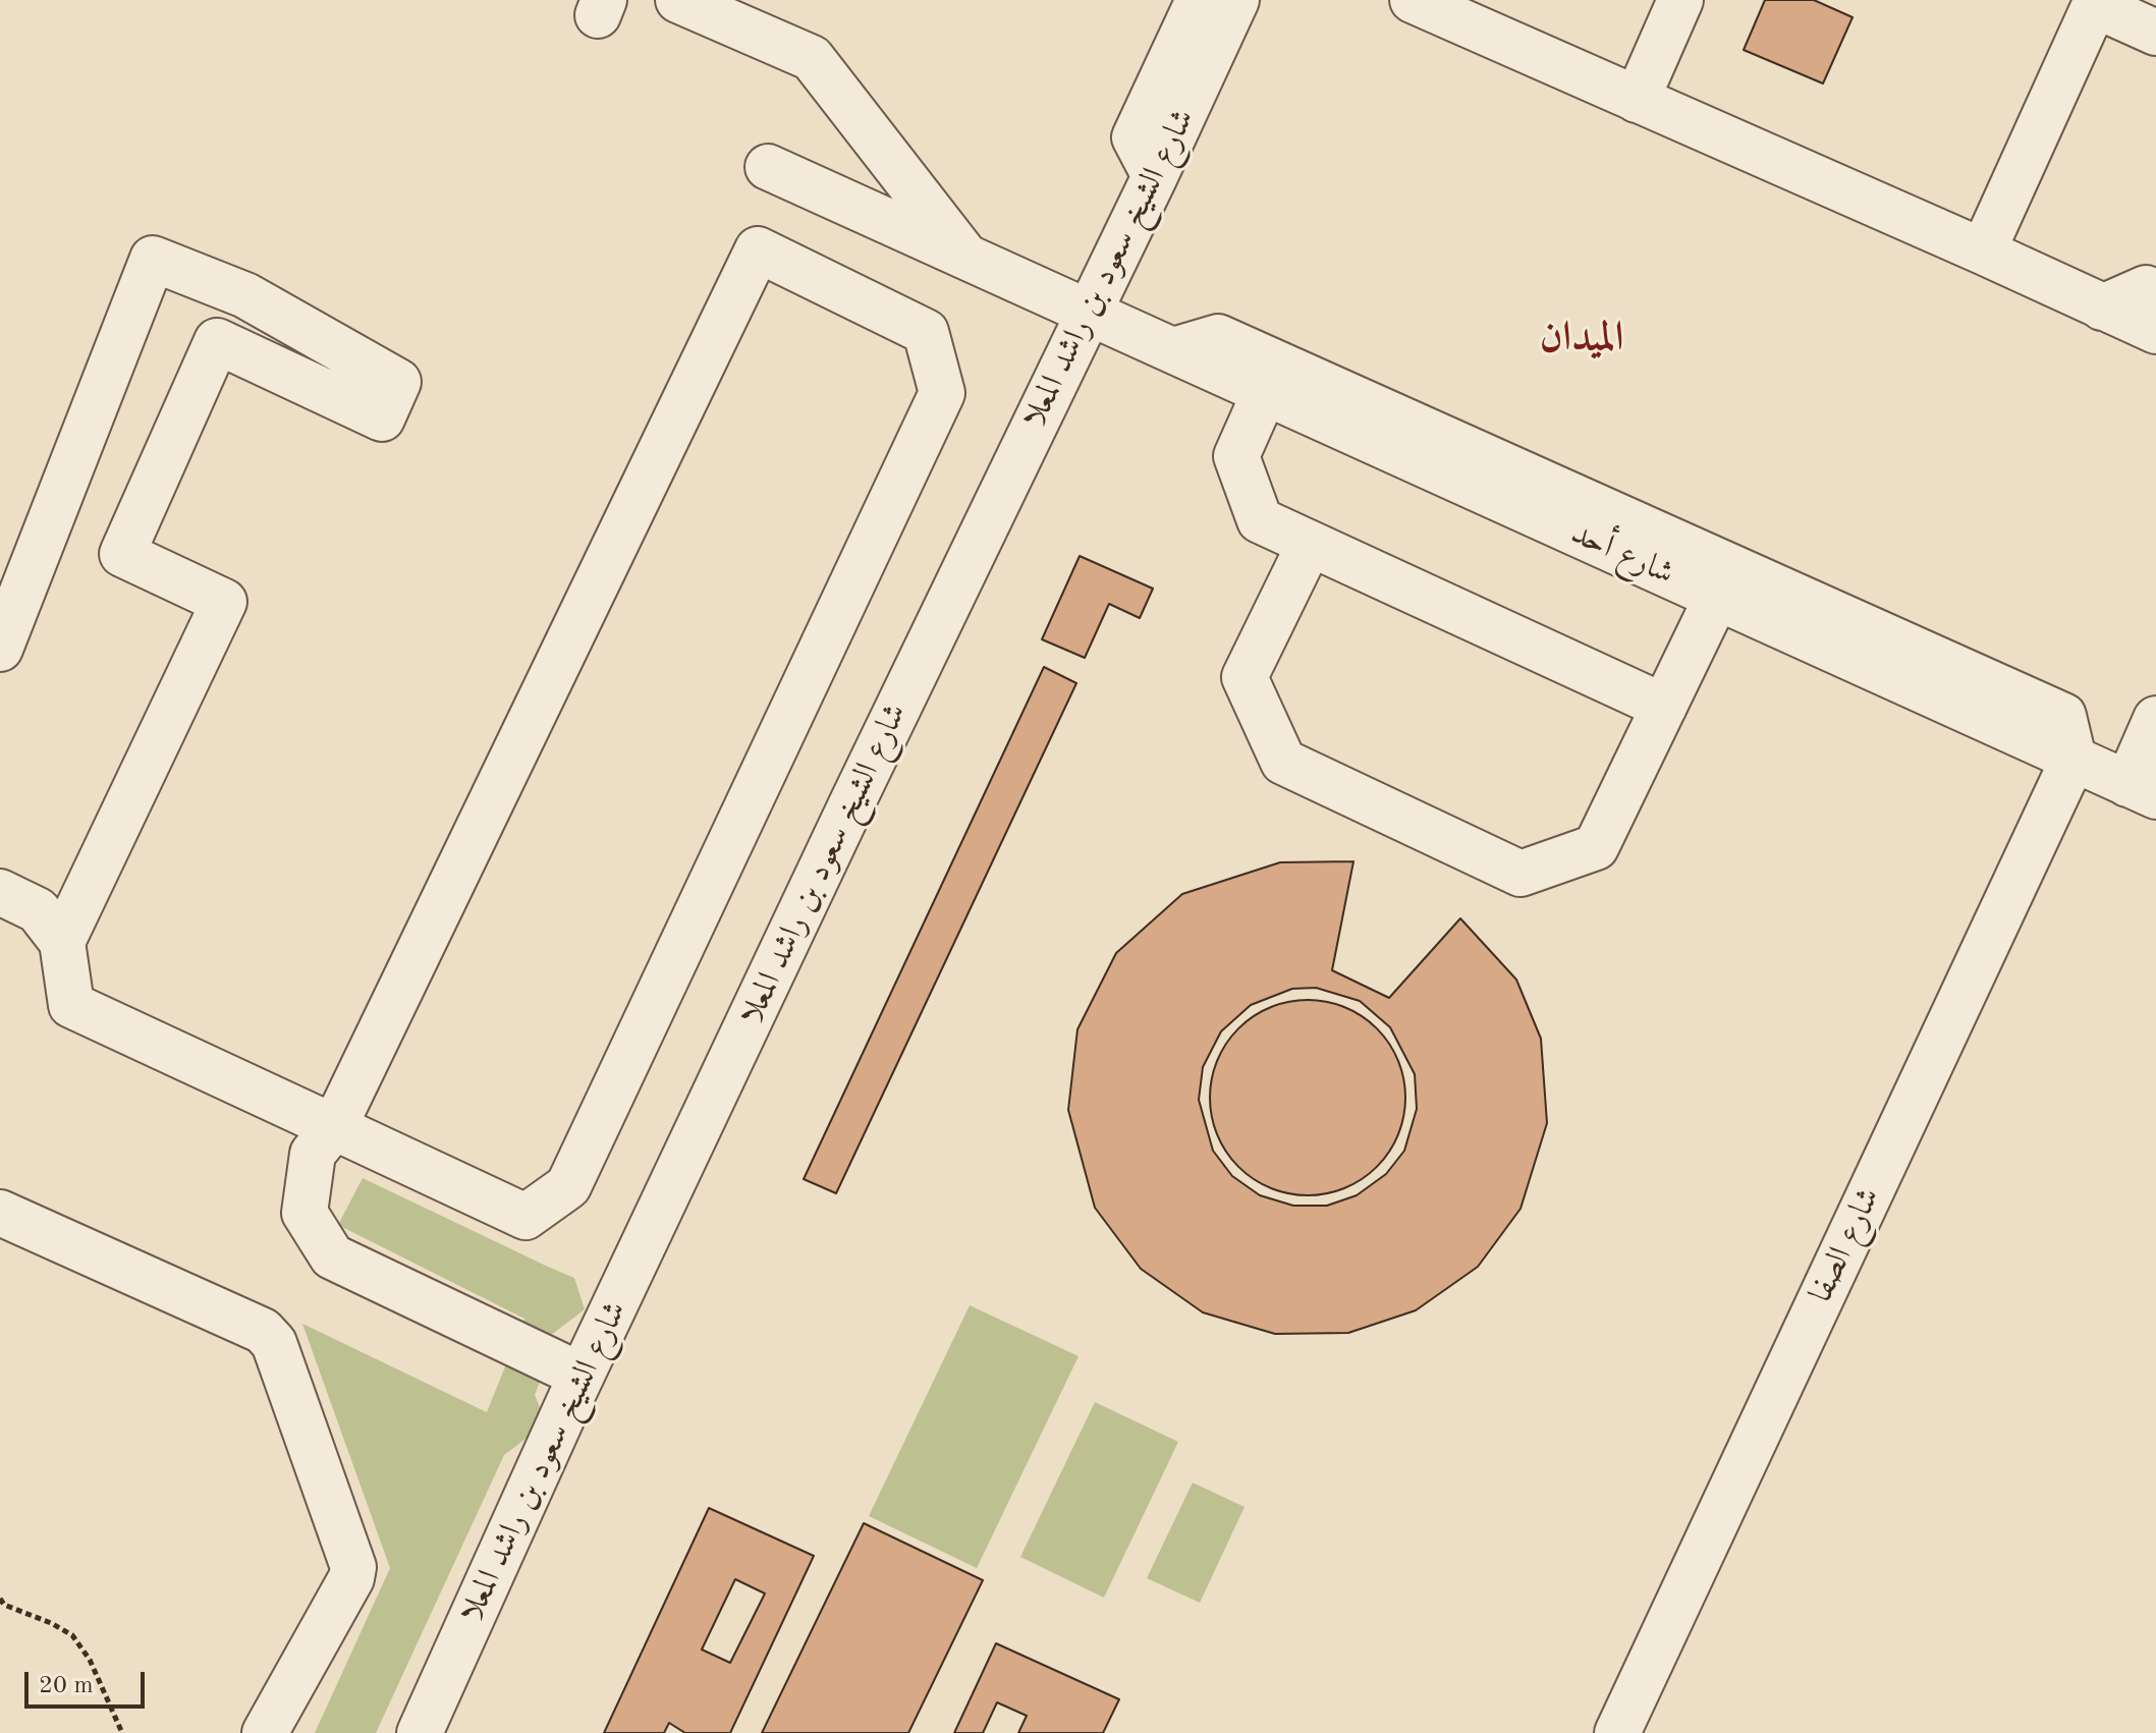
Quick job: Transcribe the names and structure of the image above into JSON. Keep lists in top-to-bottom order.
{
  "streets": {
    "street": ["شارع الشيخ سعود بن راشد المعلا", "شارع أحد", "شارع الصفا"]
  },
  "crossings": [
    ["شارع الشيخ سعود بن راشد المعلا", "شارع أحد"],
    ["شارع أحد", "شارع الصفا"]
  ],
  "districts": ["الميدان"],
  "scale_bar": "20 m"
}
